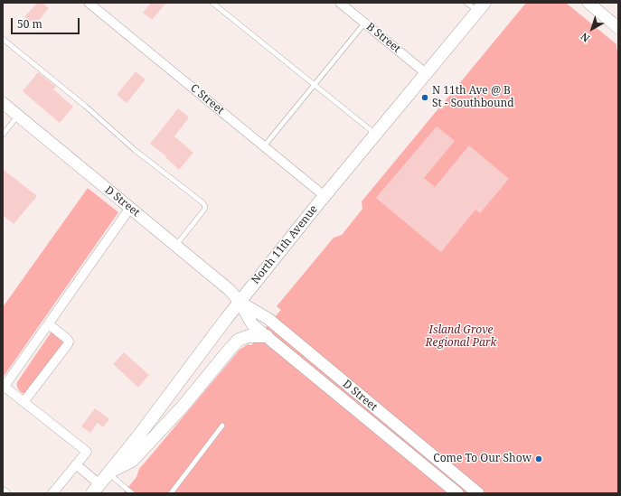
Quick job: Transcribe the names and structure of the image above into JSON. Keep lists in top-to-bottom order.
{
  "streets": {
    "main road": ["North 11th Avenue"],
    "street": ["B Street", "C Street", "D Street"]
  },
  "crossings": [
    ["B Street", "North 11th Avenue"],
    ["C Street", "North 11th Avenue"],
    ["D Street", "North 11th Avenue"]
  ],
  "parks": ["Island Grove Regional Park"],
  "places": ["N 11th Ave @ B St - Southbound", "Come To Our Show"],
  "scale_bar": "50 m",
  "north": "bottom left"
}
